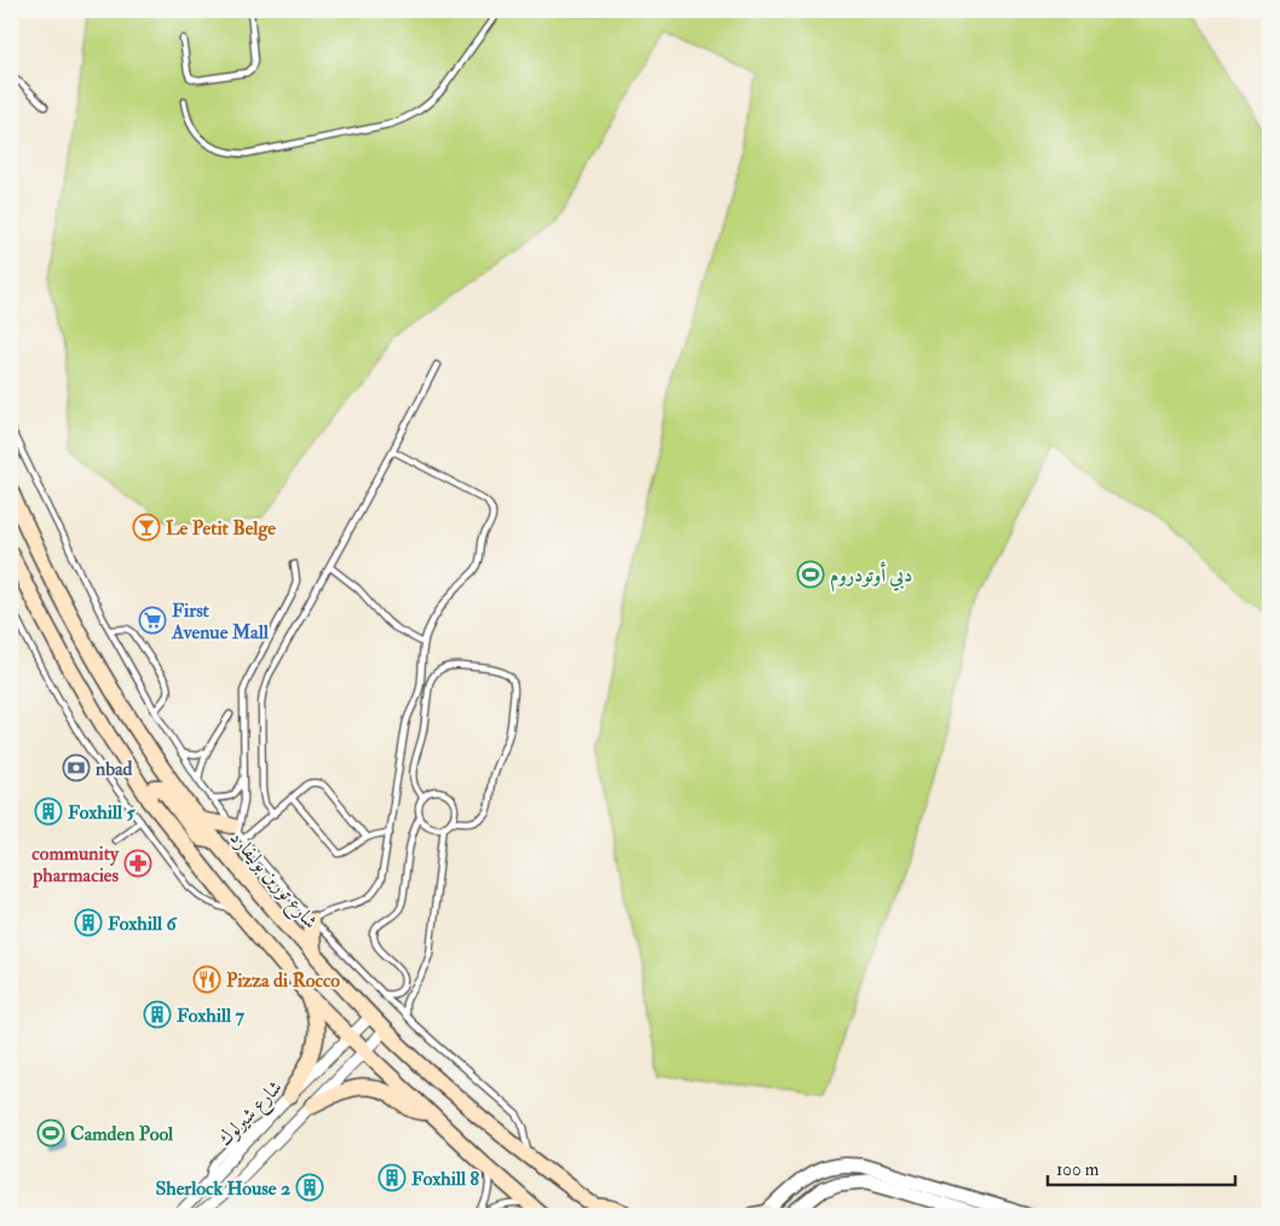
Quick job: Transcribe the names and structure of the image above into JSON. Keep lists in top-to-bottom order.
{
  "streets": {
    "main road": ["شارع تورين بوليفارد"],
    "street": ["شارع شيرلوك"]
  },
  "crossings": [
    ["شارع تورين بوليفارد", "شارع شيرلوك"]
  ],
  "places": {
    "bar": ["Le Petit Belge"],
    "sports": ["دبي أوتودروم", "Camden Pool"],
    "supermarket": ["First Avenue Mall"],
    "bank": ["nbad"],
    "building": [
      "Foxhill 5",
      "Foxhill 6",
      "Foxhill 7",
      "Foxhill 8",
      "Sherlock House 2"
    ],
    "pharmacy": ["community pharmacies"],
    "restaurant": ["Pizza di Rocco"]
  },
  "scale_bar": "100 m"
}
